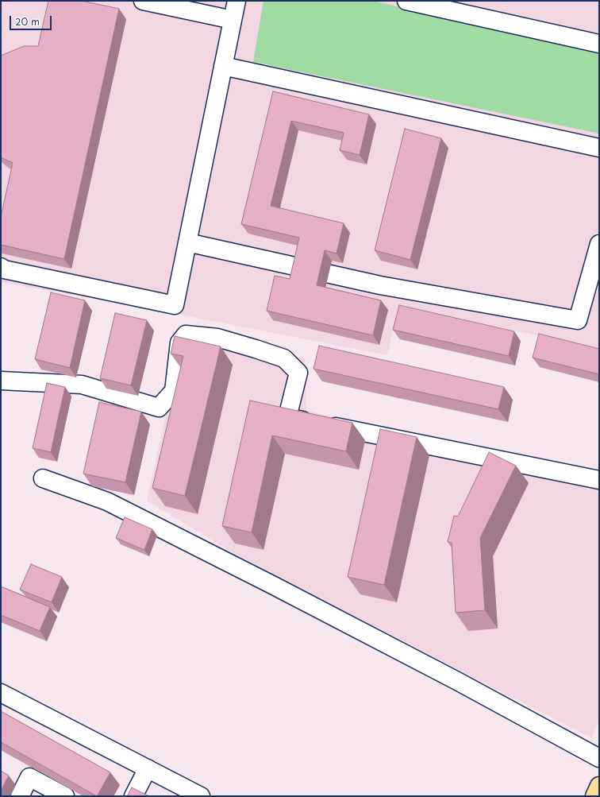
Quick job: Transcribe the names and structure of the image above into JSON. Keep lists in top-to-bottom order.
{
  "scale_bar": "20 m"
}
